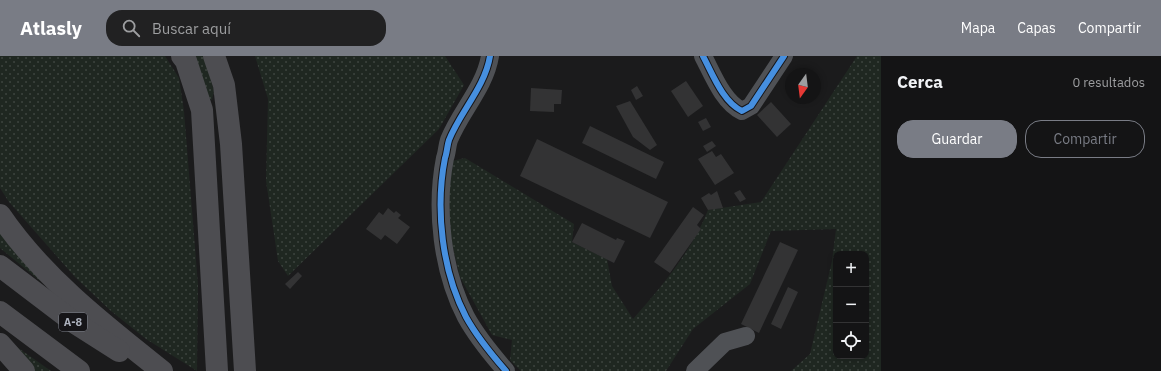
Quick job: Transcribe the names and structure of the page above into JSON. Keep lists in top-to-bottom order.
{
  "streets": {
    "highway": ["A-8"]
  },
  "north": "bottom",
  "page": {
    "header": "Atlasly",
    "search": "Buscar aquí",
    "nav": ["Mapa", "Capas", "Compartir"],
    "heading": ["Cerca", "0 resultados"],
    "buttons": ["Guardar", "Compartir"],
    "map_buttons": ["+", "−"]
  }
}
